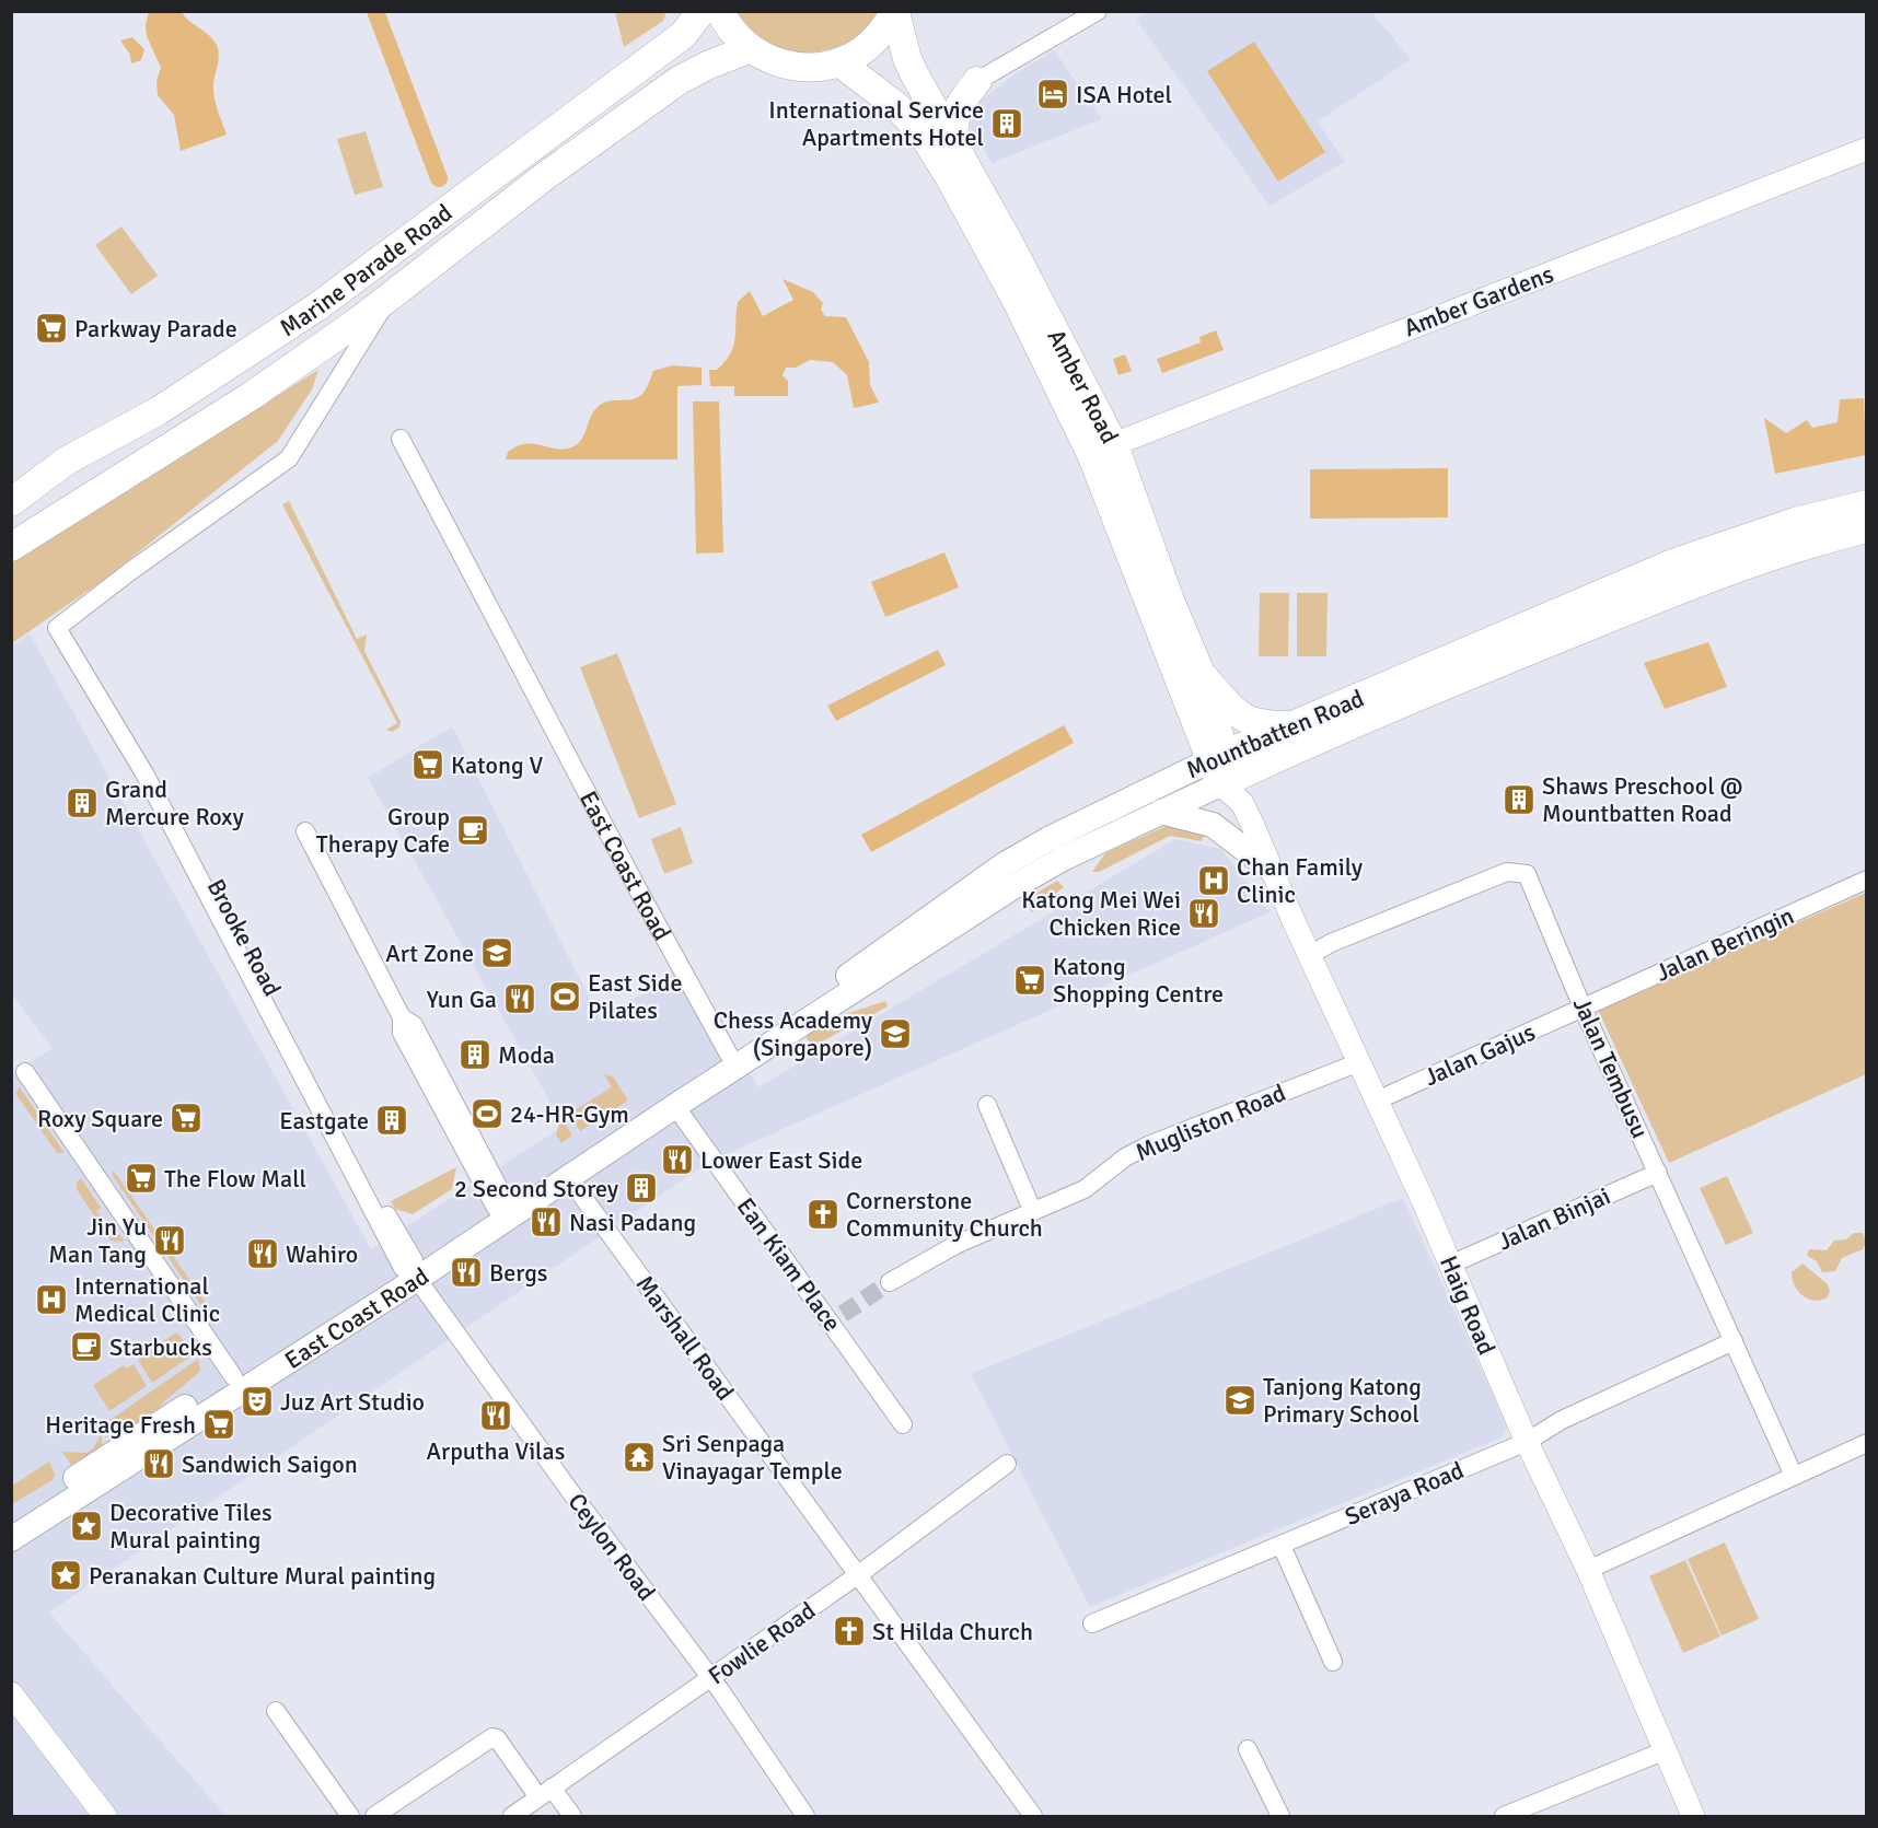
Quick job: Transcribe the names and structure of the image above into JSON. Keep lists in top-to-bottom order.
{
  "streets": {
    "main road": [
      "Marine Parade Road",
      "Amber Road",
      "Mountbatten Road",
      "East Coast Road"
    ],
    "street": [
      "Amber Gardens",
      "Brooke Road",
      "Jalan Beringin",
      "Jalan Gajus",
      "Jalan Tembusu",
      "Mugliston Road",
      "Jalan Binjai",
      "Ean Kiam Place",
      "Haig Road",
      "Marshall Road",
      "Seraya Road",
      "Ceylon Road",
      "Fowlie Road"
    ]
  },
  "crossings": [
    ["Marine Parade Road", "Amber Road"],
    ["Marine Parade Road", "Brooke Road"],
    ["Amber Gardens", "Amber Road"],
    ["Amber Road", "Mountbatten Road"],
    ["Amber Road", "Haig Road"],
    ["Mountbatten Road", "East Coast Road"],
    ["Mountbatten Road", "Haig Road"],
    ["East Coast Road", "Brooke Road"],
    ["East Coast Road", "Ean Kiam Place"],
    ["East Coast Road", "Marshall Road"],
    ["East Coast Road", "Ceylon Road"],
    ["Brooke Road", "Ceylon Road"],
    ["Jalan Beringin", "Jalan Gajus"],
    ["Jalan Beringin", "Jalan Tembusu"],
    ["Jalan Gajus", "Jalan Tembusu"],
    ["Jalan Gajus", "Haig Road"],
    ["Jalan Tembusu", "Jalan Binjai"],
    ["Jalan Tembusu", "Haig Road"],
    ["Mugliston Road", "Haig Road"],
    ["Jalan Binjai", "Haig Road"],
    ["Haig Road", "Seraya Road"],
    ["Marshall Road", "Fowlie Road"],
    ["Ceylon Road", "Fowlie Road"]
  ],
  "places": {
    "hotel": ["ISA Hotel"],
    "building": [
      "International Service Apartments Hotel",
      "Shaws Preschool @ Mountbatten Road",
      "Grand Mercure Roxy",
      "Moda",
      "Eastgate",
      "2 Second Storey"
    ],
    "supermarket": [
      "Parkway Parade",
      "Katong V",
      "Katong Shopping Centre",
      "Roxy Square",
      "The Flow Mall",
      "Heritage Fresh"
    ],
    "cafe": ["Group Therapy Cafe", "Starbucks"],
    "hospital": ["Chan Family Clinic", "International Medical Clinic"],
    "restaurant": [
      "Katong Mei Wei Chicken Rice",
      "Yun Ga",
      "Lower East Side",
      "Nasi Padang",
      "Jin Yu Man Tang",
      "Wahiro",
      "Bergs",
      "Arputha Vilas",
      "Sandwich Saigon"
    ],
    "school or university": ["Art Zone", "Chess Academy (Singapore)", "Tanjong Katong Primary School"],
    "sports": ["East Side Pilates", "24-HR-Gym"],
    "church": ["Cornerstone Community Church", "St Hilda Church"],
    "theatre": ["Juz Art Studio"],
    "temple": ["Sri Senpaga Vinayagar Temple"],
    "place": ["Decorative Tiles Mural painting", "Peranakan Culture Mural painting"]
  }
}
